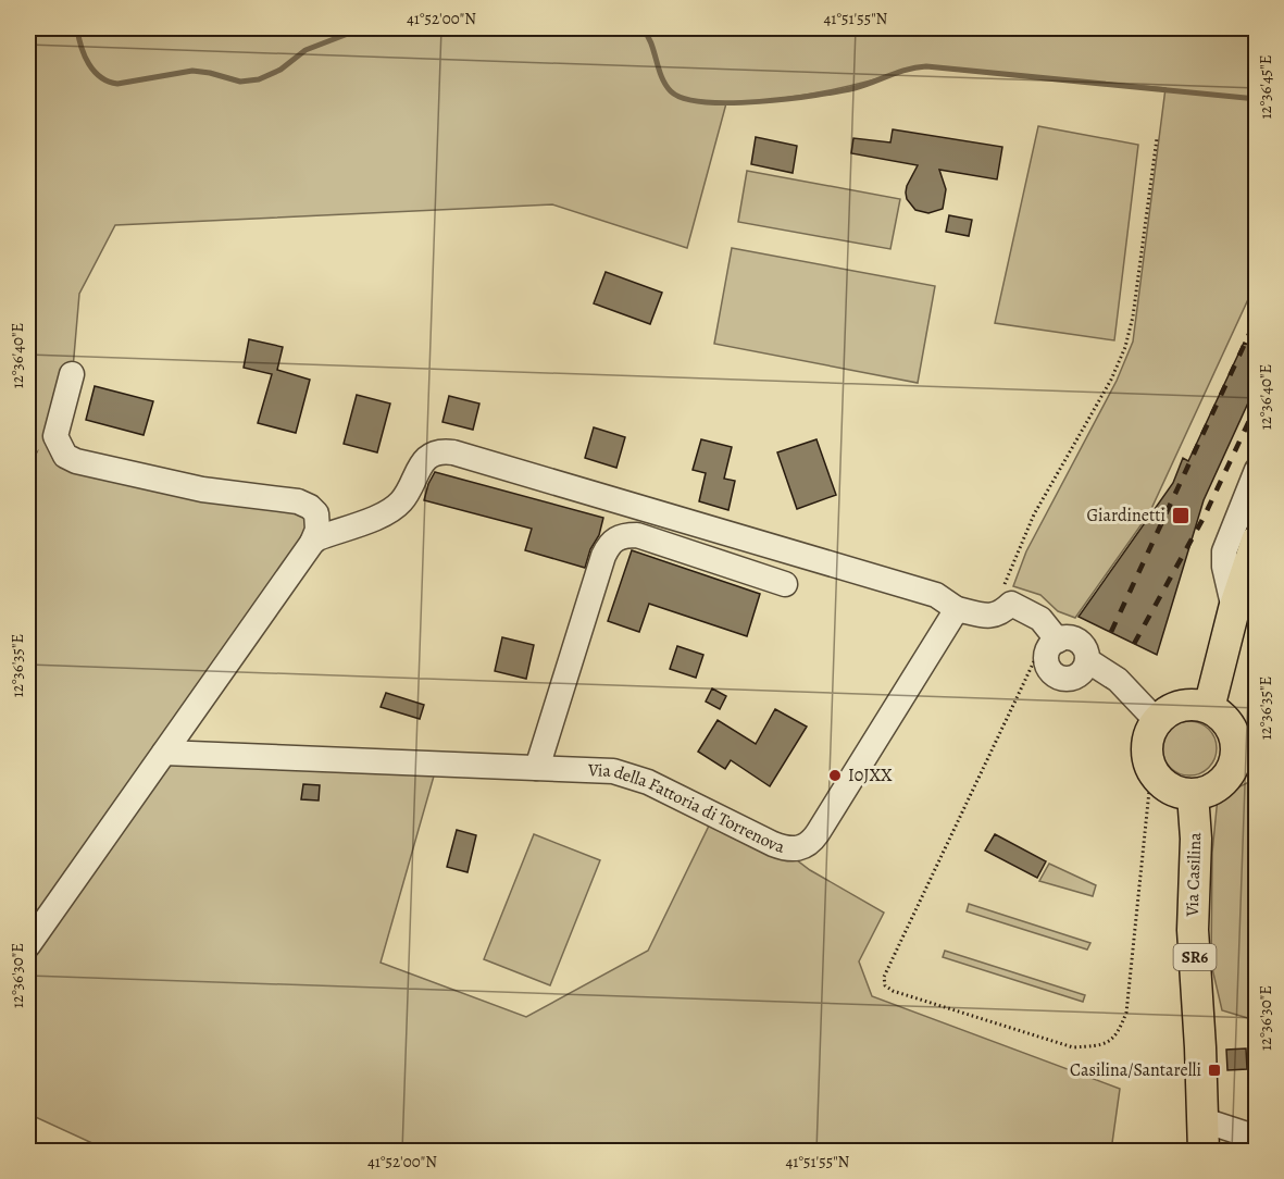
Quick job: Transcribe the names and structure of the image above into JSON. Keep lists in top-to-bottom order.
{
  "streets": {
    "main road": ["Via Casilina", "SR6"],
    "street": ["Via della Fattoria di Torrenova"]
  },
  "places": {
    "transit": ["Giardinetti", "Casilina/Santarelli"],
    "other": ["I0JXX"]
  },
  "coordinates": [
    "41°52'00\"N",
    "41°51'55\"N",
    "12°36'45\"E",
    "12°36'40\"E",
    "12°36'35\"E",
    "12°36'30\"E"
  ]
}
